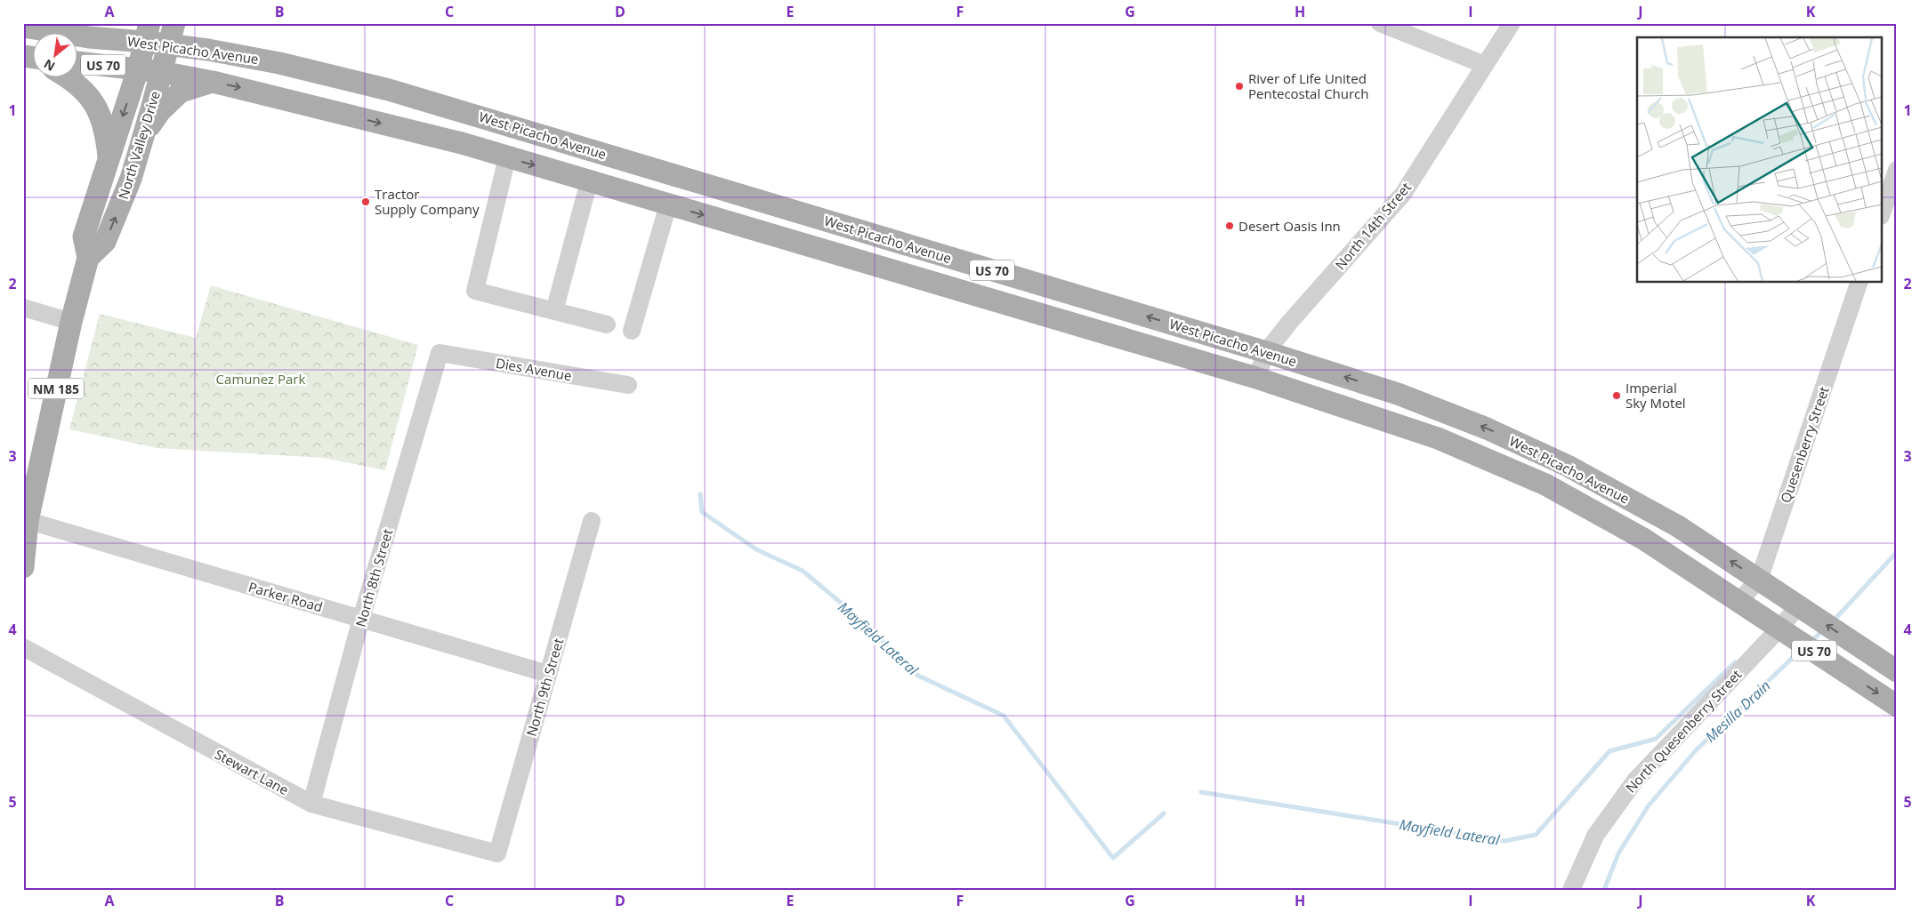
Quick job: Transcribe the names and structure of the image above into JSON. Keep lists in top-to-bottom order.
{
  "streets": {
    "main road": [
      "West Picacho Avenue",
      "US 70",
      "North Valley Drive",
      "NM 185"
    ],
    "street": [
      "North 14th Street",
      "Dies Avenue",
      "Quesenberry Street",
      "North 8th Street",
      "Parker Road",
      "North 9th Street",
      "North Quesenberry Street",
      "Stewart Lane"
    ]
  },
  "crossings": [
    ["West Picacho Avenue", "North Valley Drive"],
    ["West Picacho Avenue", "North 14th Street"],
    ["West Picacho Avenue", "Quesenberry Street"],
    ["West Picacho Avenue", "North Quesenberry Street"],
    ["North Valley Drive", "Parker Road"],
    ["Dies Avenue", "North 8th Street"],
    ["North 8th Street", "Parker Road"],
    ["North 8th Street", "Stewart Lane"],
    ["Parker Road", "North 9th Street"],
    ["North 9th Street", "Stewart Lane"]
  ],
  "water": ["Mayfield Lateral", "Mesilla Drain"],
  "parks": ["Camunez Park"],
  "places": [
    "River of Life United Pentecostal Church",
    "Tractor Supply Company",
    "Desert Oasis Inn",
    "Imperial Sky Motel"
  ],
  "north": "bottom left",
  "grid": {
    "columns": [
      "A",
      "B",
      "C",
      "D",
      "E",
      "F",
      "G",
      "H",
      "I",
      "J",
      "K"
    ],
    "rows": [
      "1",
      "2",
      "3",
      "4",
      "5"
    ]
  }
}
